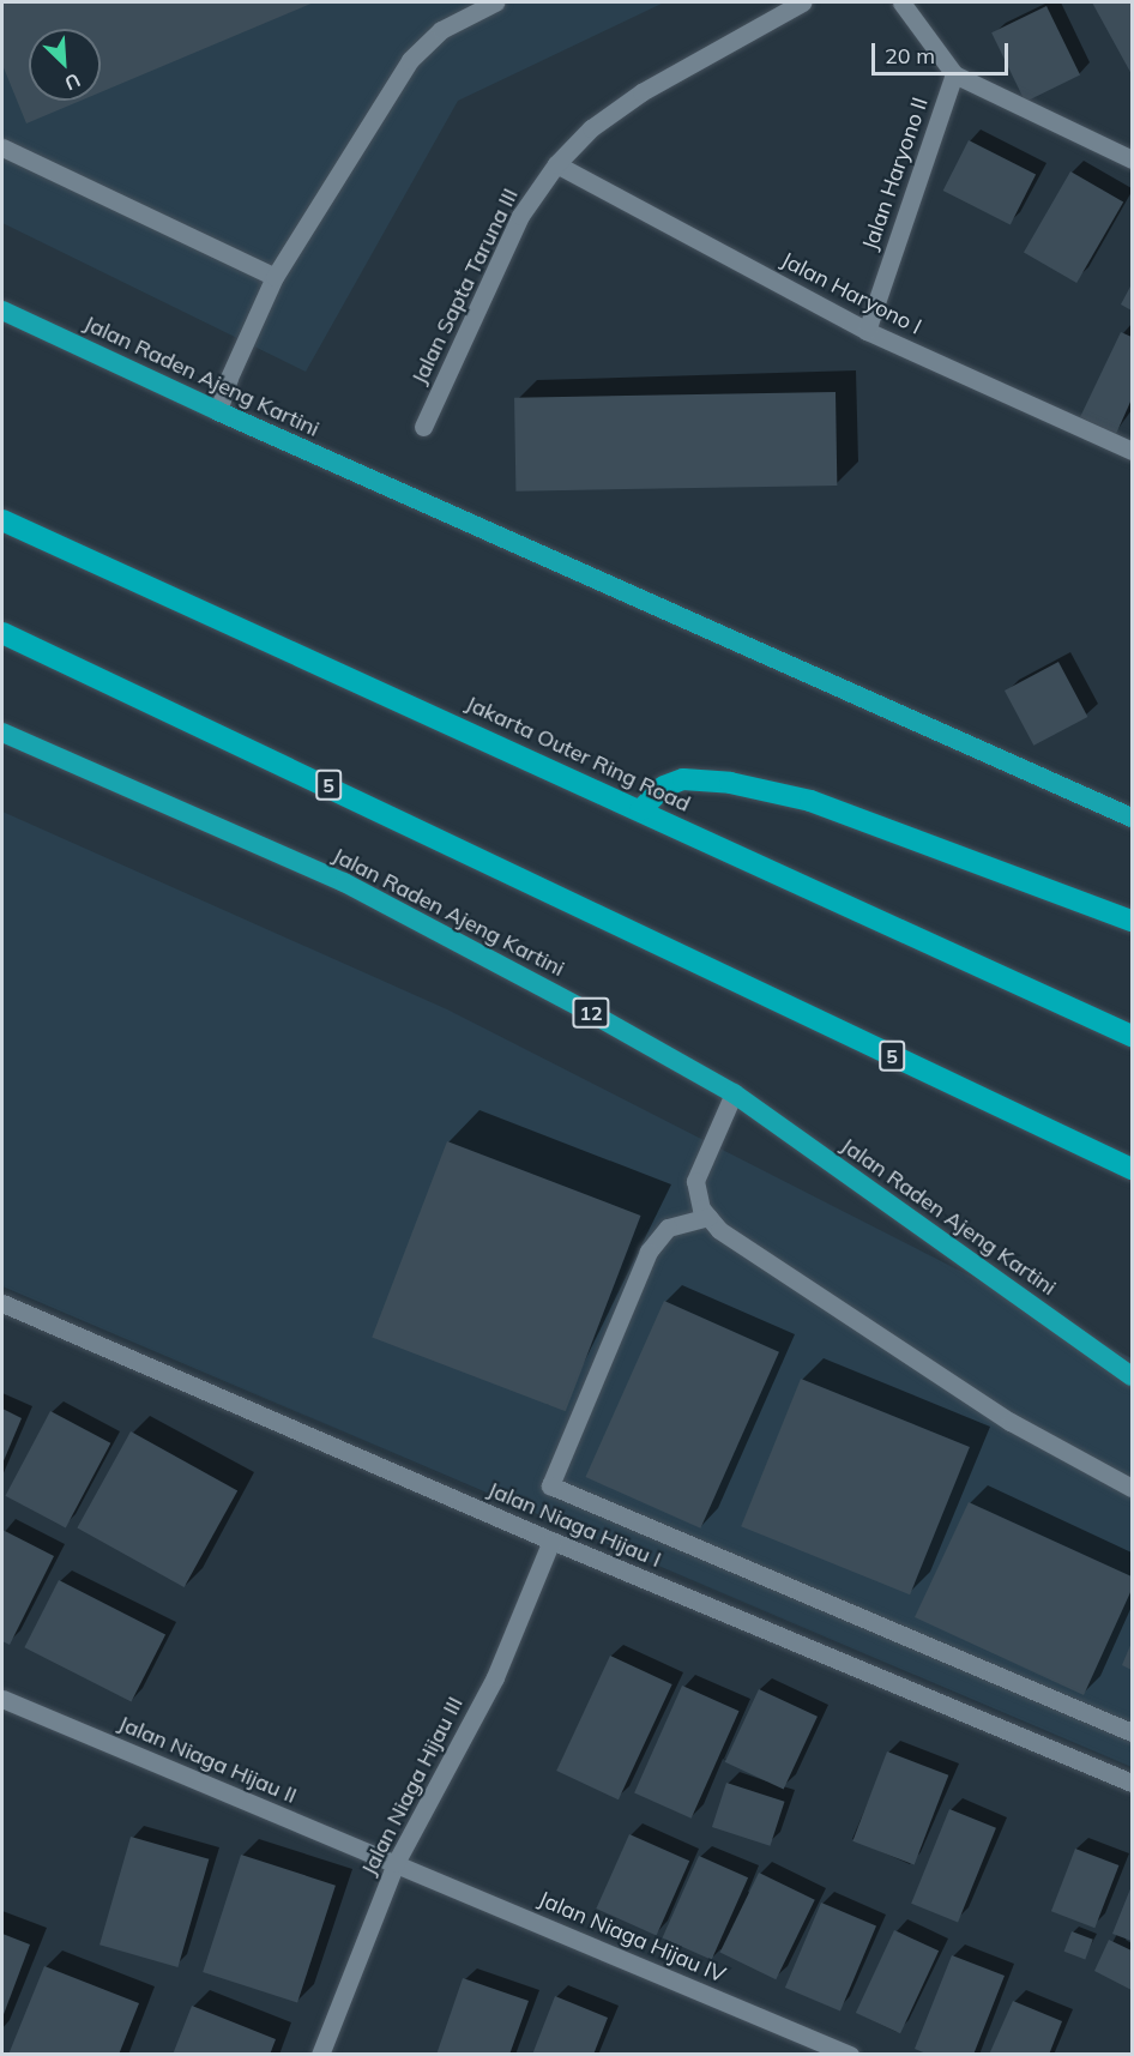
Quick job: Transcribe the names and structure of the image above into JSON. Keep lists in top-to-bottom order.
{
  "streets": {
    "highway": [
      "Jalan Raden Ajeng Kartini",
      "Jakarta Outer Ring Road",
      "5",
      "12"
    ],
    "street": [
      "Jalan Haryono II",
      "Jalan Sapta Taruna III",
      "Jalan Haryono I",
      "Jalan Niaga Hijau I",
      "Jalan Niaga Hijau II",
      "Jalan Niaga Hijau III",
      "Jalan Niaga Hijau IV"
    ]
  },
  "crossings": [
    ["Jalan Haryono II", "Jalan Haryono I"],
    ["Jalan Sapta Taruna III", "Jalan Haryono I"],
    ["Jalan Niaga Hijau I", "Jalan Niaga Hijau III"],
    ["Jalan Niaga Hijau II", "Jalan Niaga Hijau III"],
    ["Jalan Niaga Hijau II", "Jalan Niaga Hijau IV"],
    ["Jalan Niaga Hijau III", "Jalan Niaga Hijau IV"]
  ],
  "scale_bar": "20 m",
  "north": "bottom right"
}
